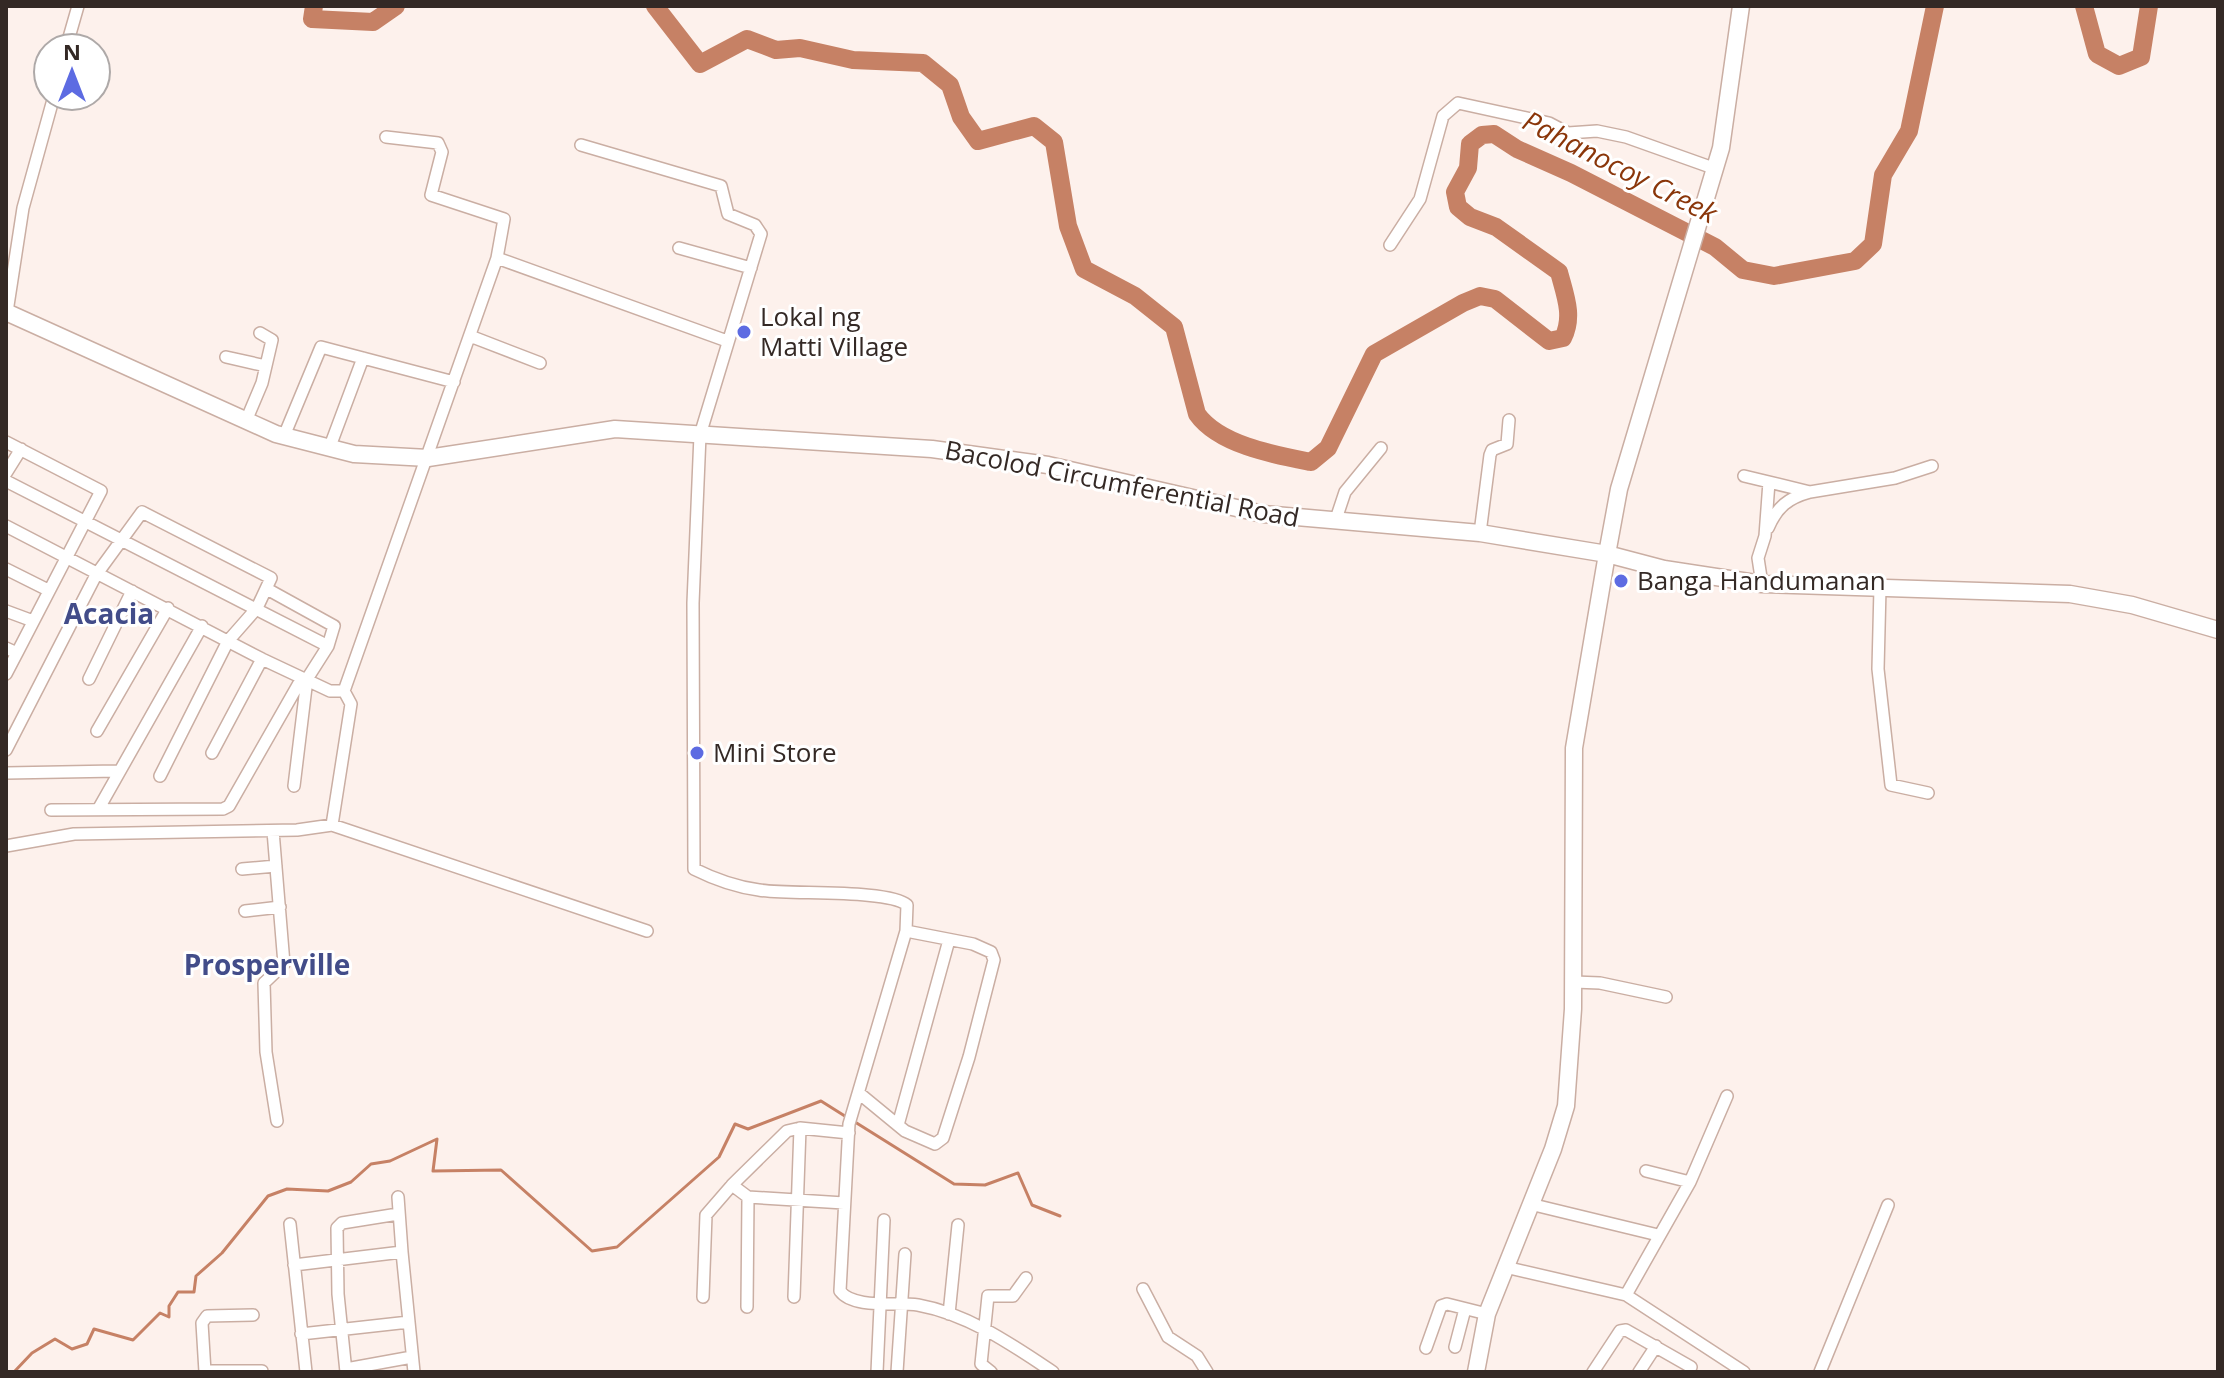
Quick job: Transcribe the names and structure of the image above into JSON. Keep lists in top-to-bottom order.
{
  "streets": {
    "main road": ["Bacolod Circumferential Road"]
  },
  "districts": ["Acacia", "Prosperville"],
  "water": ["Pahanocoy Creek"],
  "places": ["Lokal ng Matti Village", "Banga Handumanan", "Mini Store"],
  "north": "top"
}
